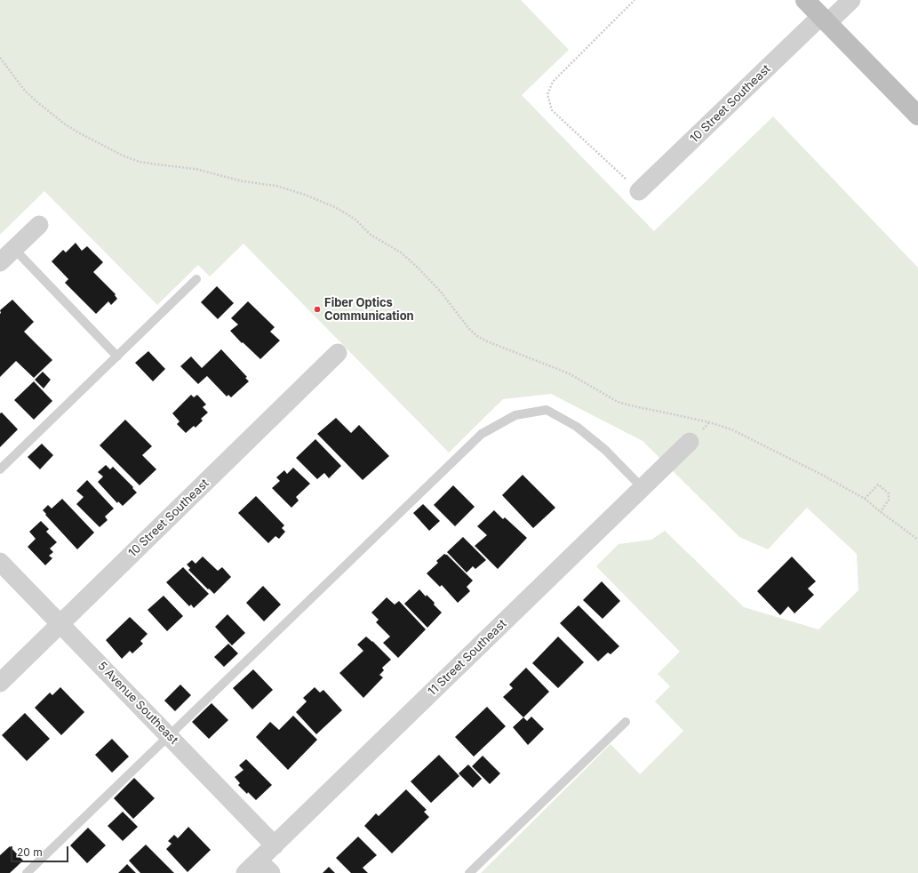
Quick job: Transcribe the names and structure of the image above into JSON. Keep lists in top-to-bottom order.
{
  "streets": {
    "street": ["10 Street Southeast", "11 Street Southeast", "5 Avenue Southeast"]
  },
  "crossings": [
    ["10 Street Southeast", "5 Avenue Southeast"],
    ["11 Street Southeast", "5 Avenue Southeast"]
  ],
  "places": ["Fiber Optics Communication"],
  "scale_bar": "20 m"
}
